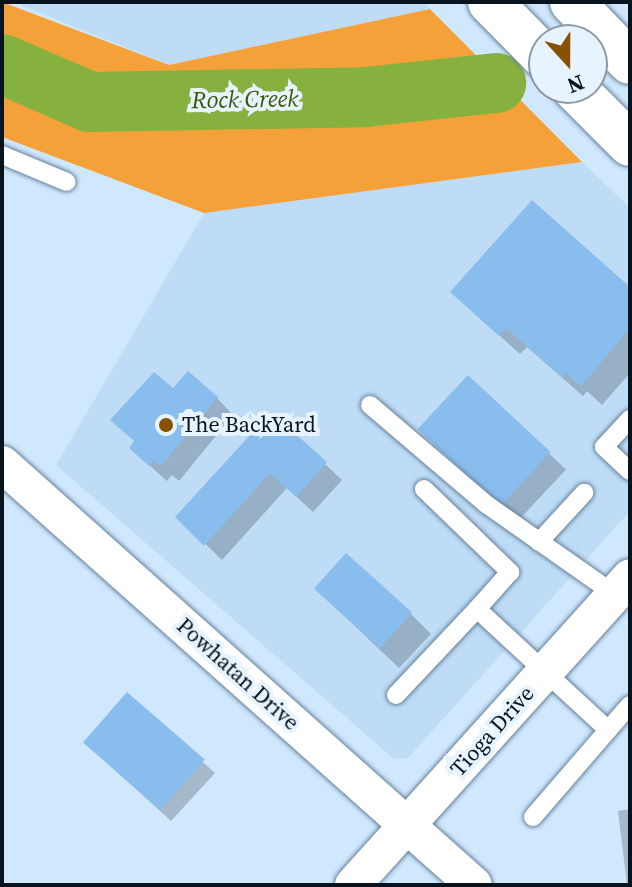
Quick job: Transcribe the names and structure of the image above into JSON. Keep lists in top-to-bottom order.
{
  "streets": {
    "street": ["Powhatan Drive", "Tioga Drive"]
  },
  "crossings": [
    ["Powhatan Drive", "Tioga Drive"]
  ],
  "water": ["Rock Creek"],
  "places": ["The BackYard"],
  "north": "bottom"
}
